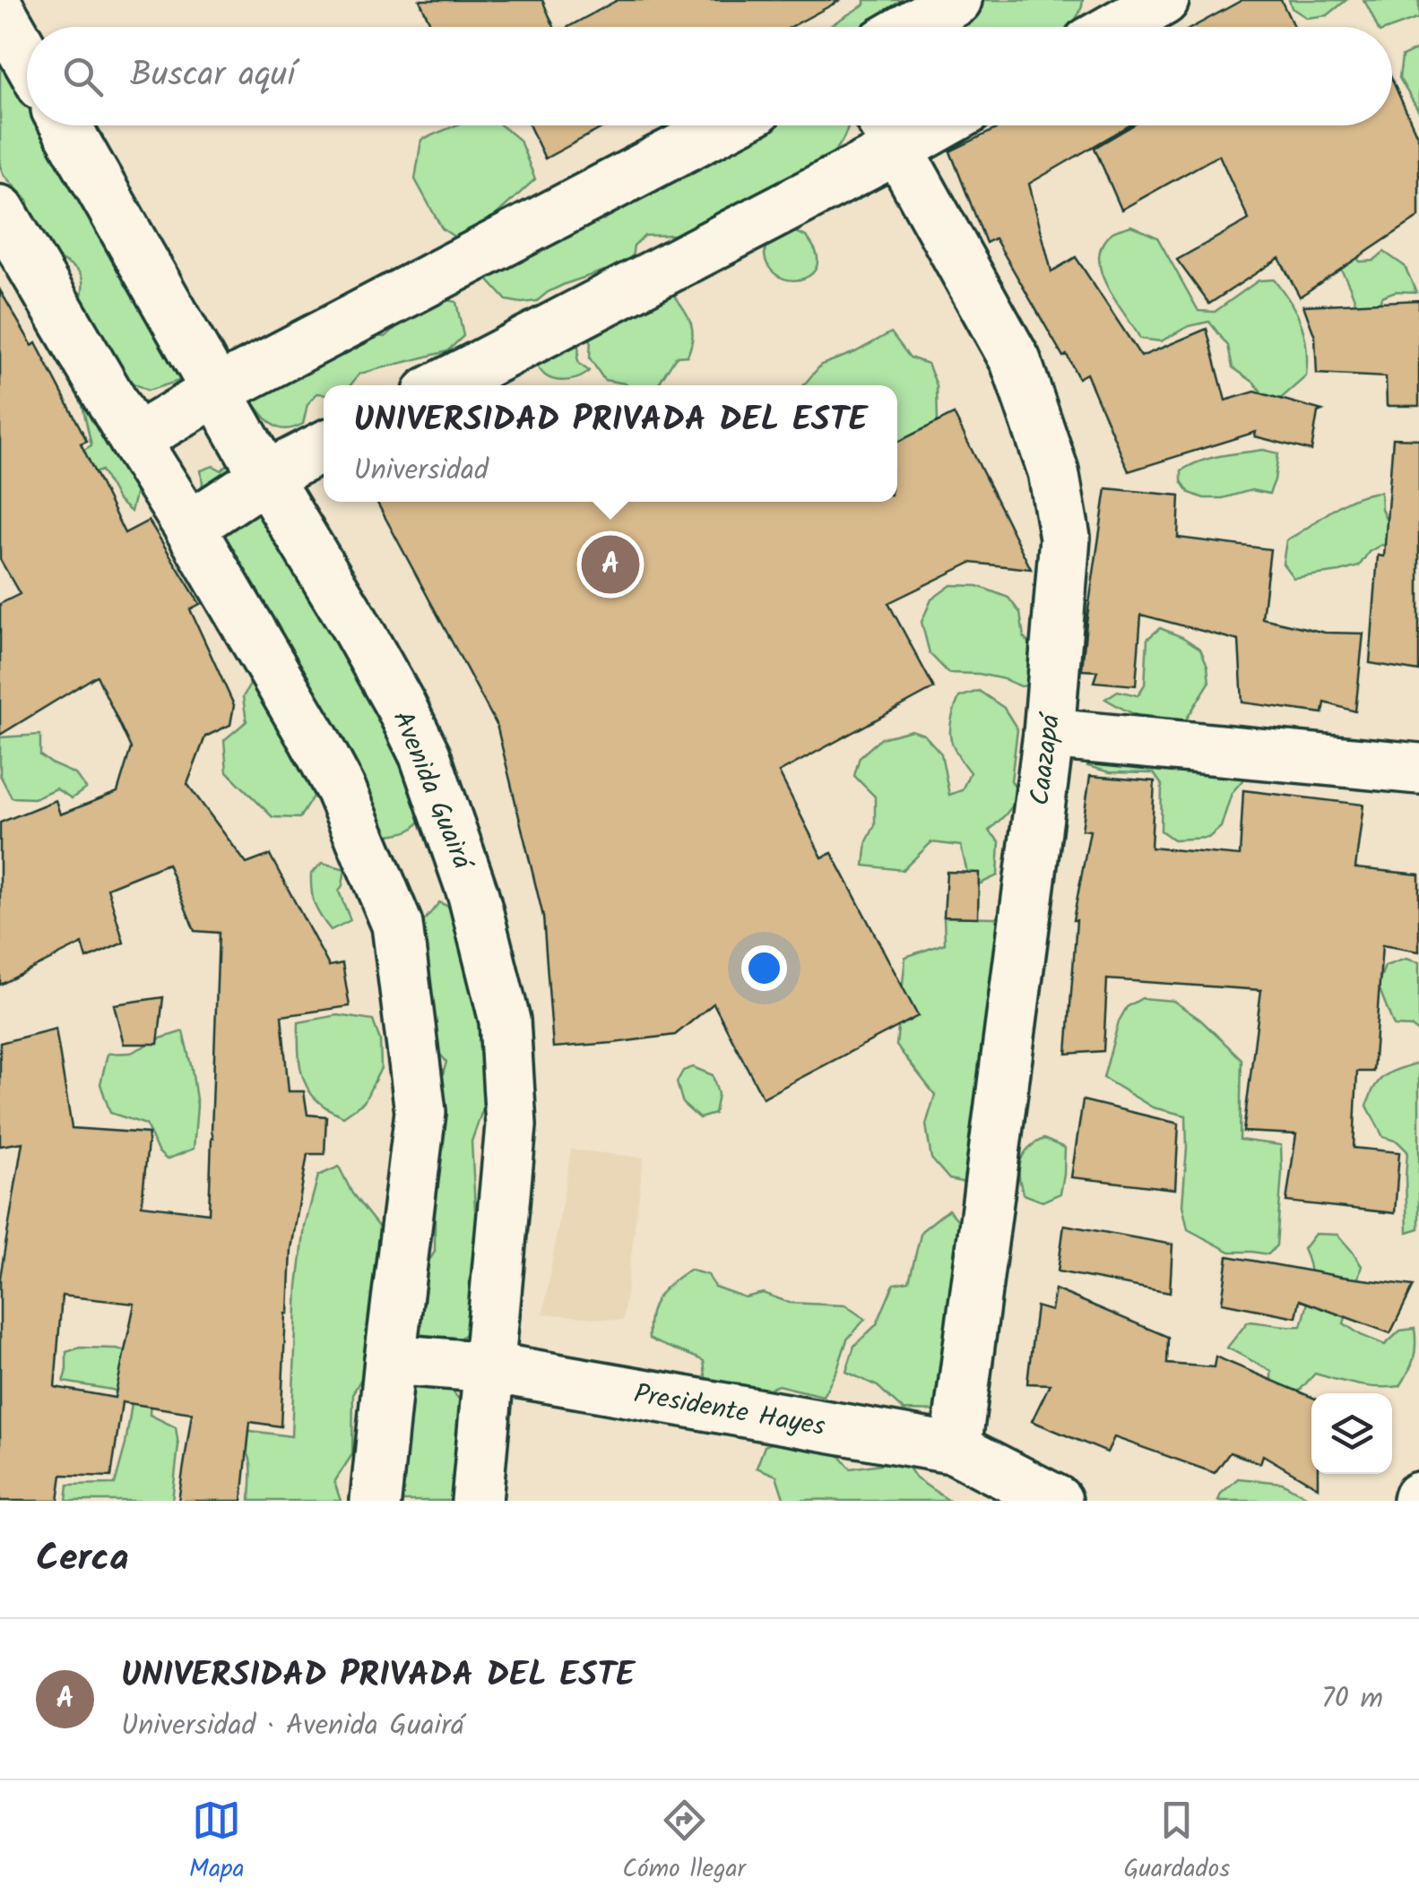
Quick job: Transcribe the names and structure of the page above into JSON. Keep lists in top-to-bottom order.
{
  "streets": {
    "street": ["Caazapá", "Avenida Guairá", "Presidente Hayes"]
  },
  "crossings": [
    ["Caazapá", "Presidente Hayes"],
    ["Avenida Guairá", "Presidente Hayes"]
  ],
  "page": {
    "search": "Buscar aquí",
    "popup": ["UNIVERSIDAD PRIVADA DEL ESTE", "Universidad"],
    "pins": "A",
    "heading": "Cerca",
    "list": [
      {
        "mark": "A",
        "name": "UNIVERSIDAD PRIVADA DEL ESTE",
        "note": "Universidad · Avenida Guairá",
        "value": "70 m"
      }
    ],
    "nav": ["Mapa", "Cómo llegar", "Guardados"]
  }
}
